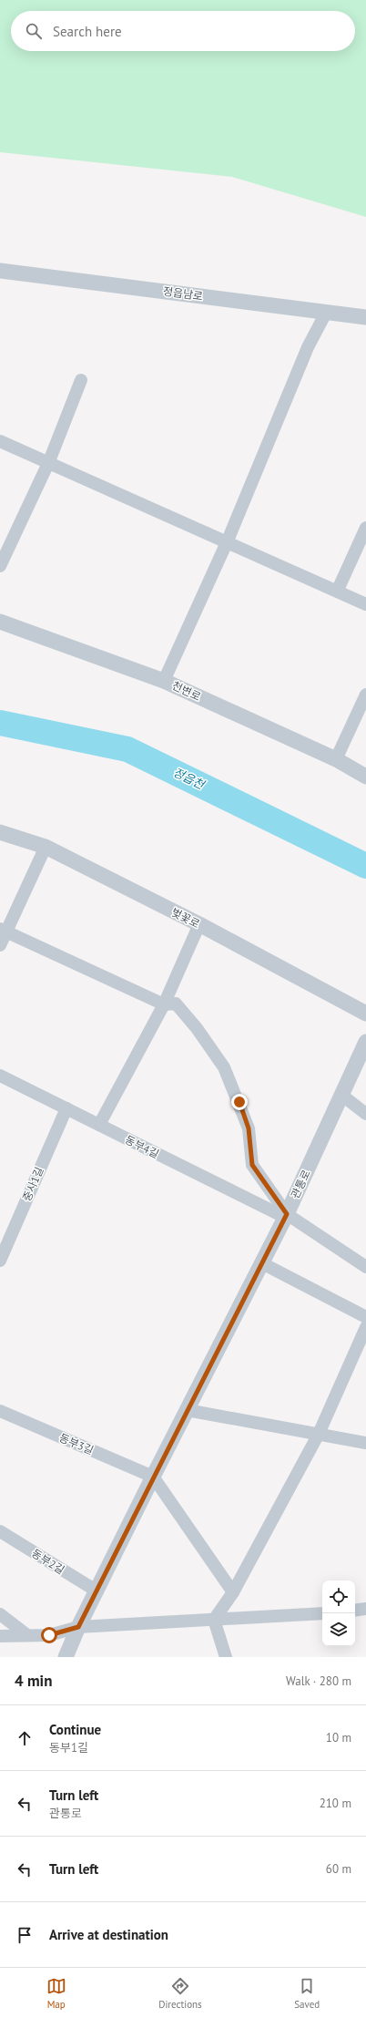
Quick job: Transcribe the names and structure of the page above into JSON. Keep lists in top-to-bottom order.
{
  "streets": {
    "street": [
      "정읍남로",
      "천변로",
      "벚꽃로",
      "동부4길",
      "중사1길",
      "관통로",
      "동부3길",
      "동부2길"
    ]
  },
  "crossings": [
    ["동부4길", "중사1길"],
    ["동부4길", "관통로"],
    ["관통로", "동부3길"],
    ["관통로", "동부2길"]
  ],
  "water": ["정읍천"],
  "page": {
    "search": "Search here",
    "heading": ["4 min", "Walk · 280 m"],
    "list": [
      ["Continue", "동부1길", "10 m"],
      ["Turn left", "관통로", "210 m"],
      ["Turn left", "60 m"],
      "Arrive at destination"
    ],
    "nav": ["Map", "Directions", "Saved"]
  }
}
